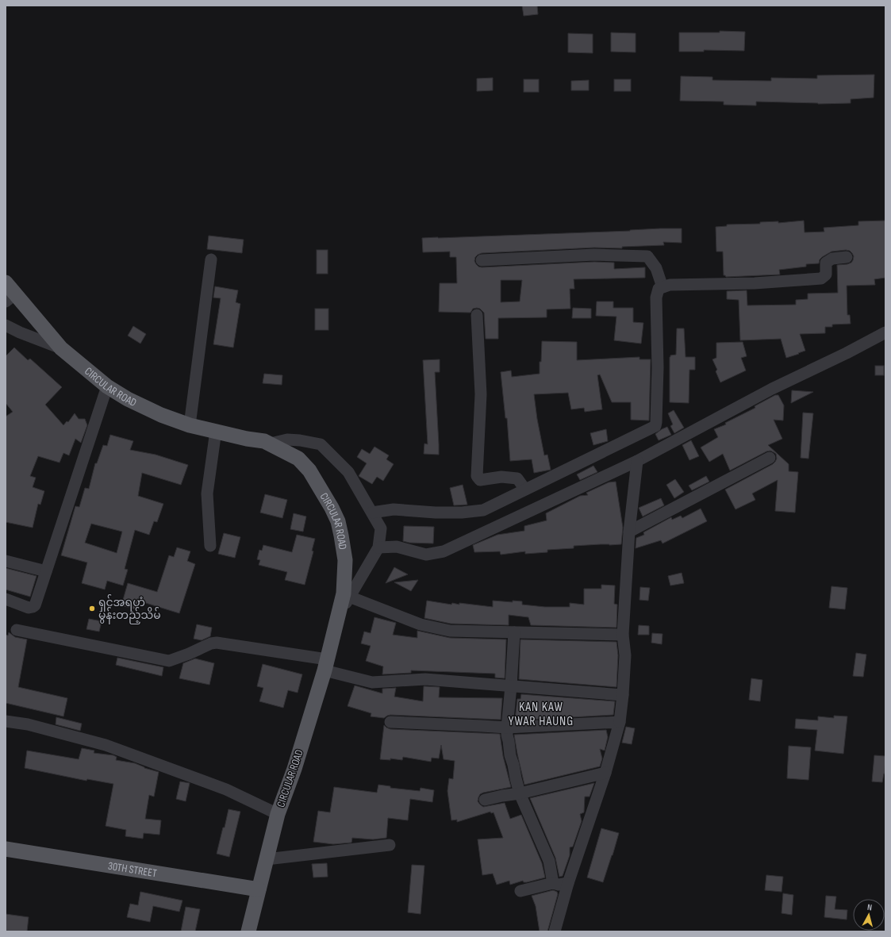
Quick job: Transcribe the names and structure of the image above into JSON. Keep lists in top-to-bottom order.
{
  "streets": {
    "main road": ["CIRCULAR ROAD", "30TH STREET"]
  },
  "crossings": [
    ["CIRCULAR ROAD", "30TH STREET"]
  ],
  "districts": ["KAN KAW YWAR HAUNG"],
  "places": ["ရှင်အရဟံ မွန်းတည့်သိမ်"],
  "north": "top"
}
